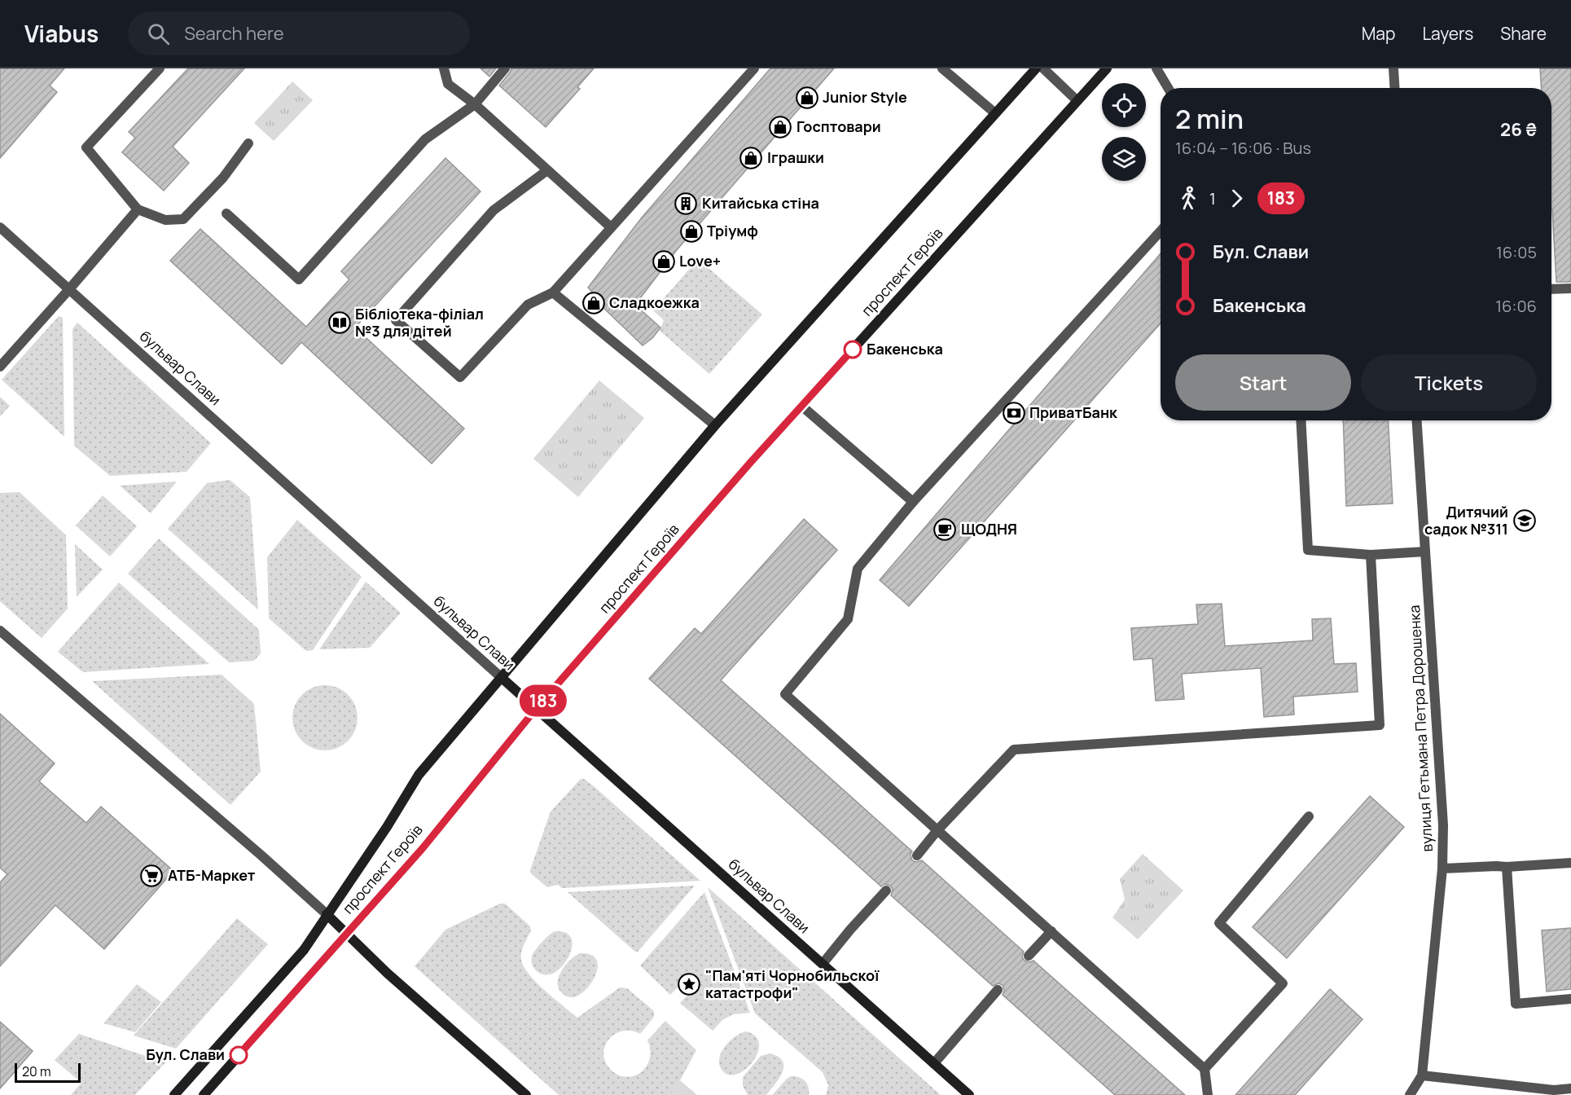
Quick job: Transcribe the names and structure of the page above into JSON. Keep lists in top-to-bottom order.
{
  "streets": {
    "main road": ["проспект Героїв", "бульвар Слави"],
    "street": ["вулиця Гетьмана Петра Дорошенка"]
  },
  "crossings": [
    ["проспект Героїв", "бульвар Слави"]
  ],
  "places": {
    "shop": [
      "Junior Style",
      "Госптовари",
      "Іграшки",
      "Тріумф",
      "Love+",
      "Сладкоежка"
    ],
    "building": ["Китайська стіна"],
    "library": ["Бібліотека-філіал №3 для дітей"],
    "other": ["Бакенська", "Бул. Слави"],
    "bank": ["ПриватБанк"],
    "school or university": ["Дитячий садок №311"],
    "cafe": ["ЩОДНЯ"],
    "supermarket": ["АТБ-Маркет"],
    "place": ["\"Пам'яті Чорнобильскої катастрофи\""]
  },
  "lines": ["bus line 183"],
  "scale_bar": "20 m",
  "page": {
    "header": "Viabus",
    "search": "Search here",
    "nav": ["Map", "Layers", "Share"],
    "on_map": "183",
    "heading": ["2 min", "16:04 – 16:06 · Bus", "26 ₴"],
    "legs": ["1", "183"],
    "list": [
      {
        "name": "Бул. Слави",
        "value": "16:05"
      },
      {
        "name": "Бакенська",
        "value": "16:06"
      }
    ],
    "buttons": ["Start", "Tickets"],
    "scale": "20 m"
  }
}
